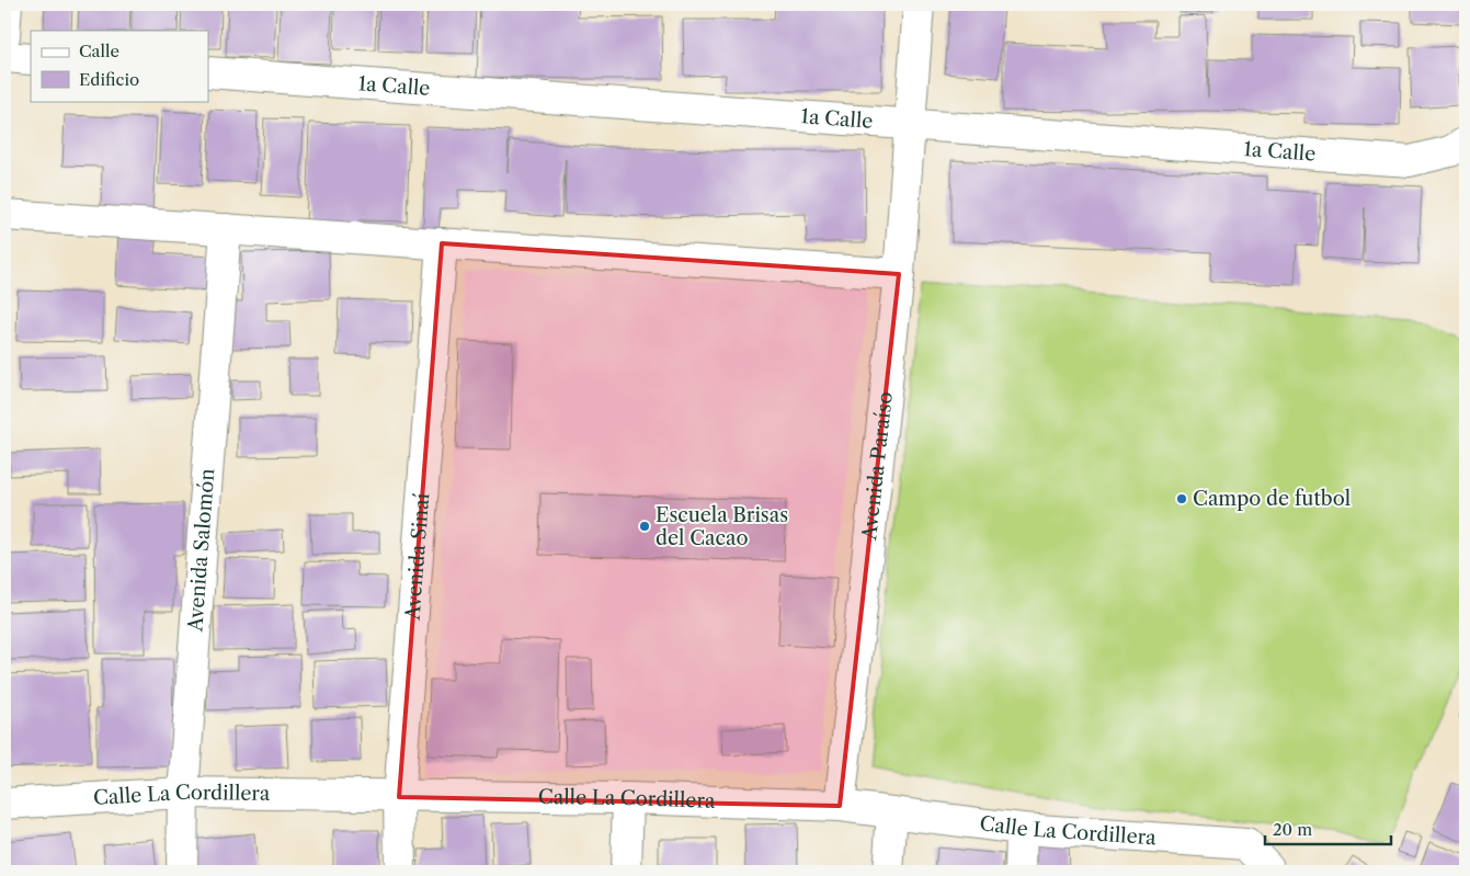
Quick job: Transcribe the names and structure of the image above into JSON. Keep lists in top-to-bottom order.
{
  "streets": {
    "street": [
      "1a Calle",
      "Avenida Paraíso",
      "Avenida Salomón",
      "Avenida Sinaí",
      "Calle La Cordillera"
    ]
  },
  "crossings": [
    ["1a Calle", "Avenida Paraíso"],
    ["Avenida Paraíso", "Calle La Cordillera"],
    ["Avenida Salomón", "Calle La Cordillera"],
    ["Avenida Sinaí", "Calle La Cordillera"]
  ],
  "places": ["Campo de futbol", "Escuela Brisas del Cacao"],
  "legend": ["Calle", "Edificio"],
  "scale_bar": "20 m"
}
